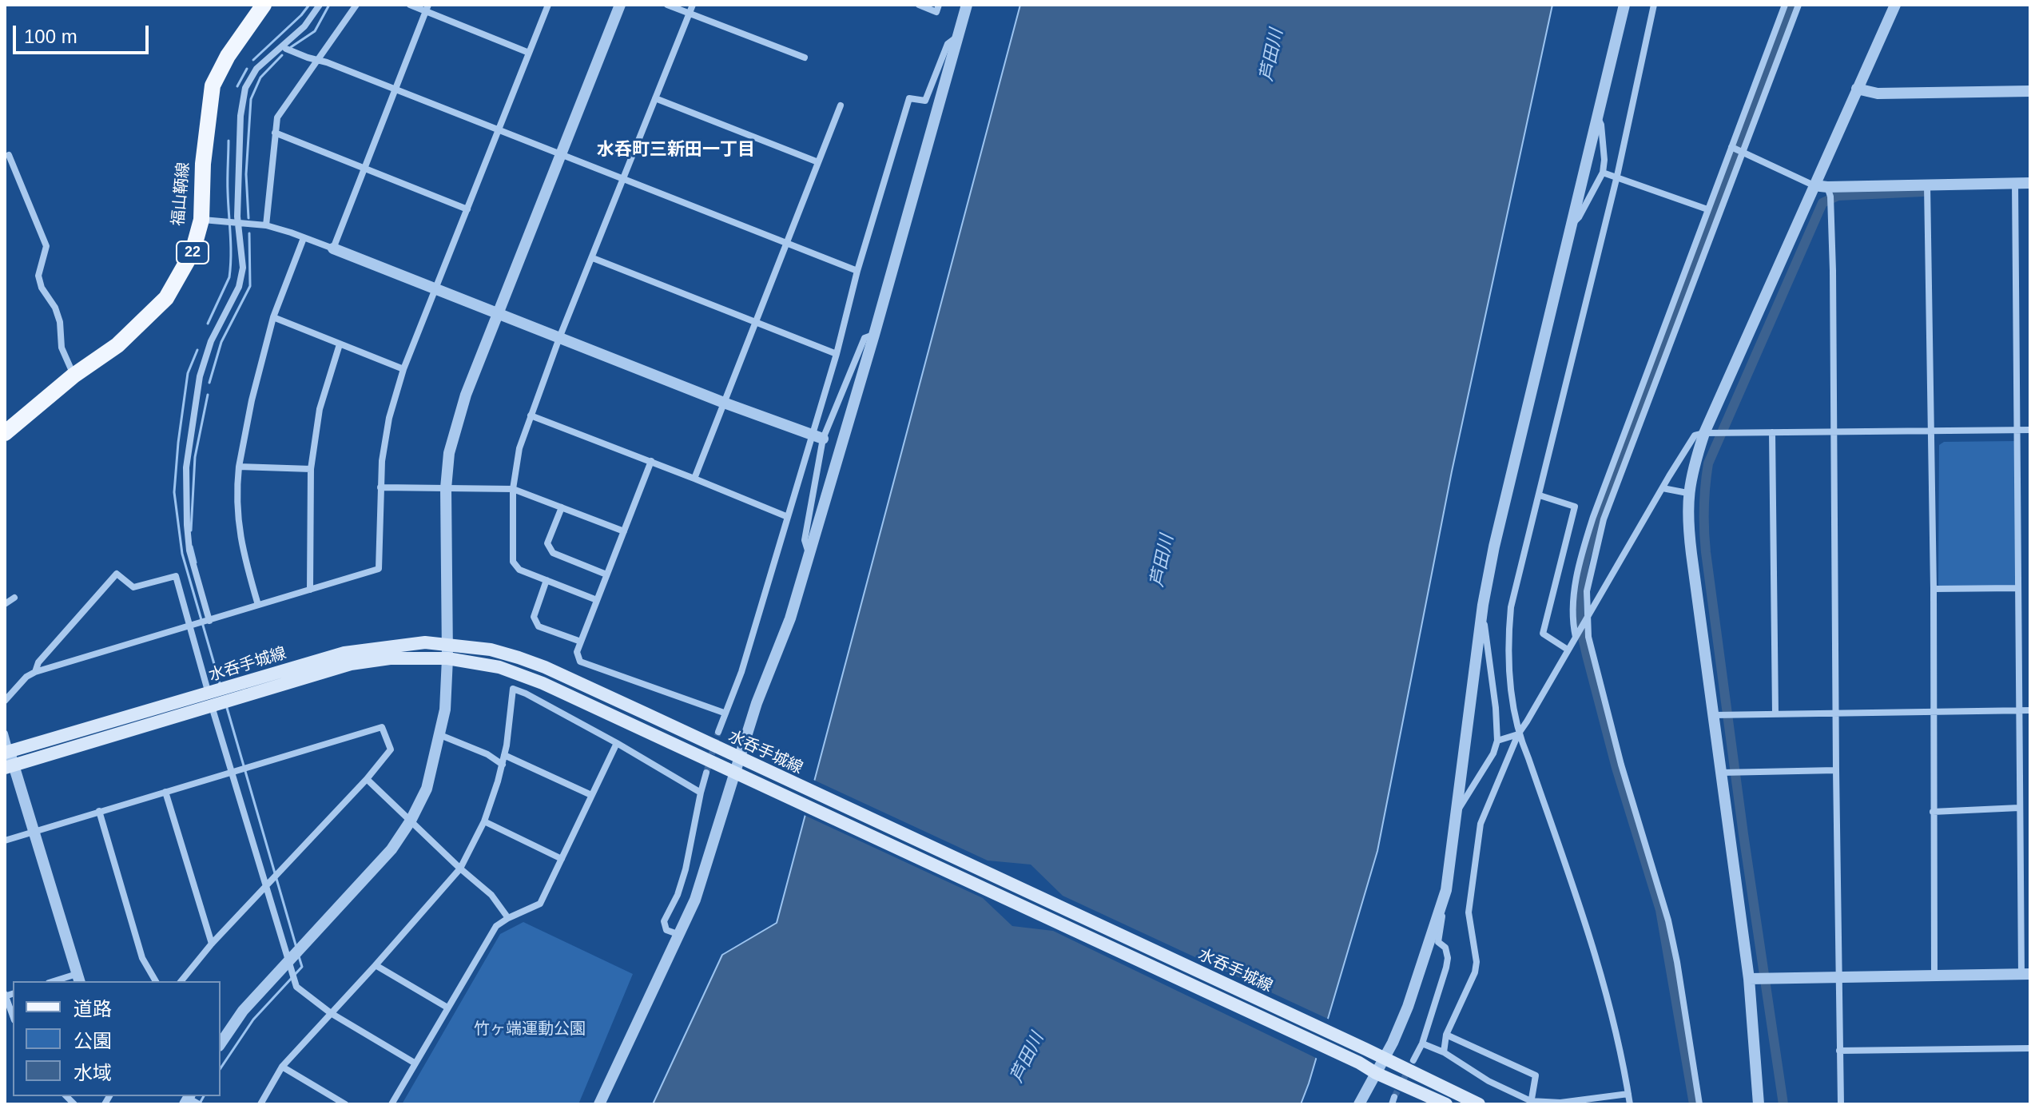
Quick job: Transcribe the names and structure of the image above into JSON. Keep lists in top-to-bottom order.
{
  "streets": {
    "main road": ["福山鞆線", "22", "水呑手城線"]
  },
  "districts": ["水呑町三新田一丁目"],
  "water": ["芦田川"],
  "parks": ["竹ヶ端運動公園"],
  "legend": ["道路", "公園", "水域"],
  "scale_bar": "100 m"
}
